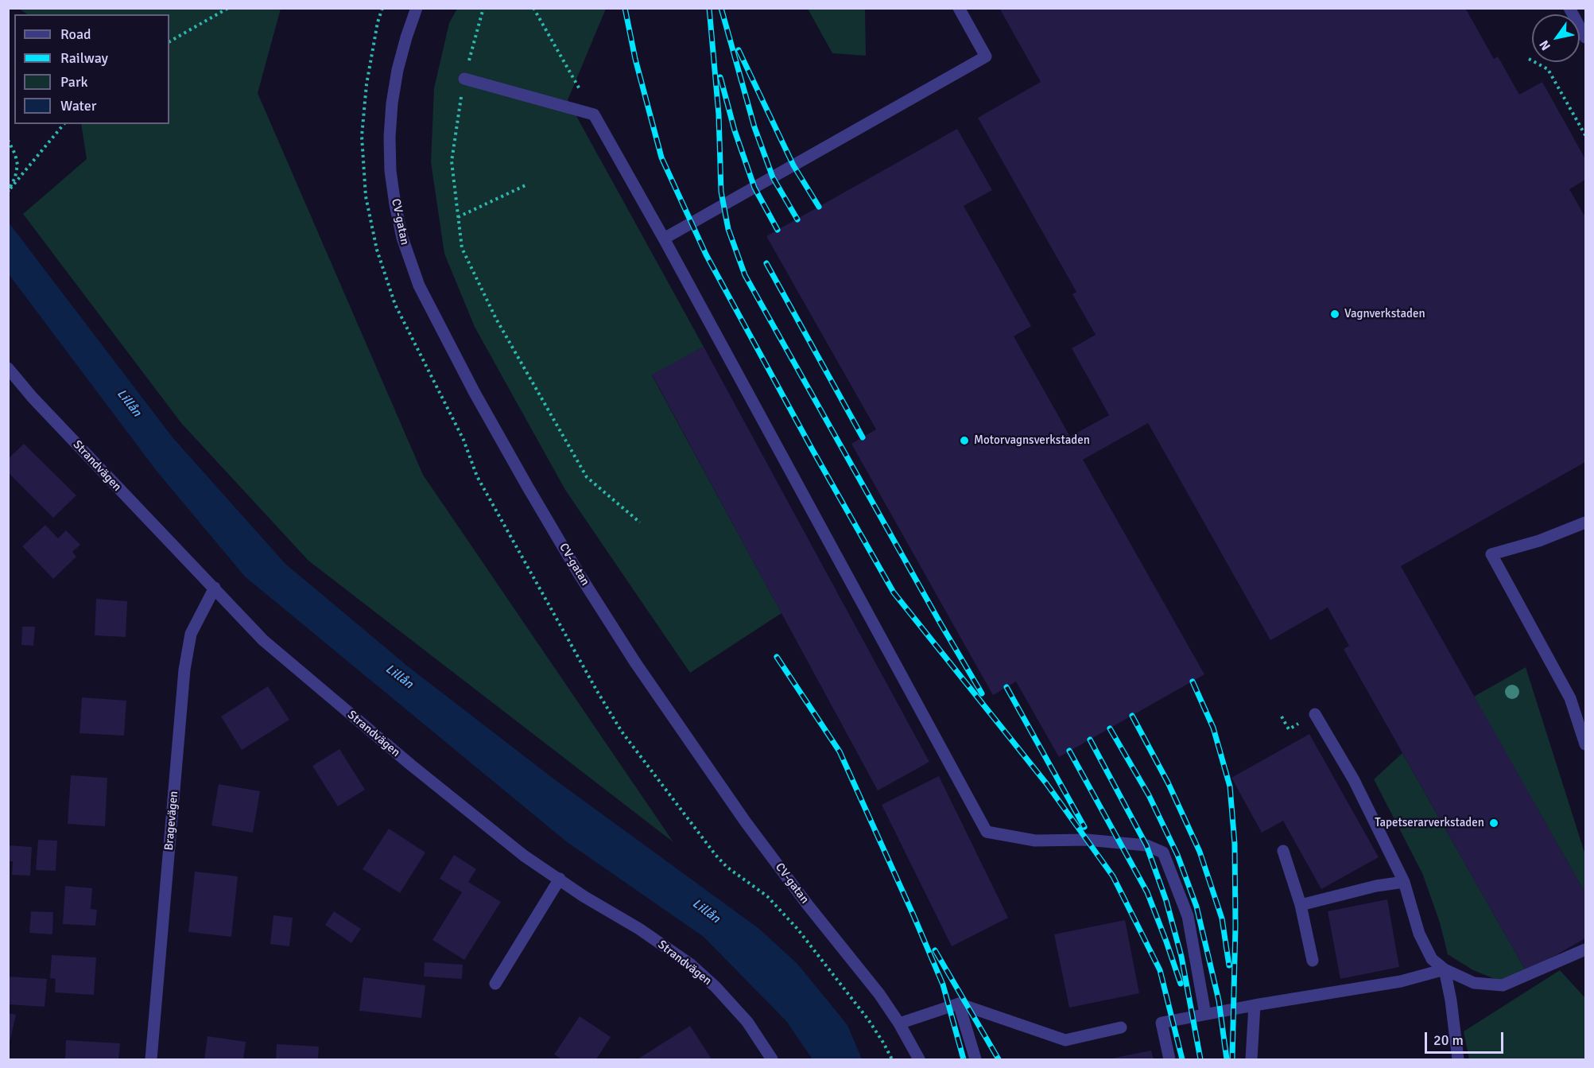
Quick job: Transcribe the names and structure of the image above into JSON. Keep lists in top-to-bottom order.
{
  "streets": {
    "street": ["CV-gatan", "Strandvägen", "Bragevägen"]
  },
  "crossings": [
    ["Strandvägen", "Bragevägen"]
  ],
  "water": ["Lillån"],
  "places": ["Vagnverkstaden", "Motorvagnsverkstaden", "Tapetserarverkstaden"],
  "legend": [
    "Road",
    "Railway",
    "Park",
    "Water"
  ],
  "scale_bar": "20 m",
  "north": "bottom left"
}
